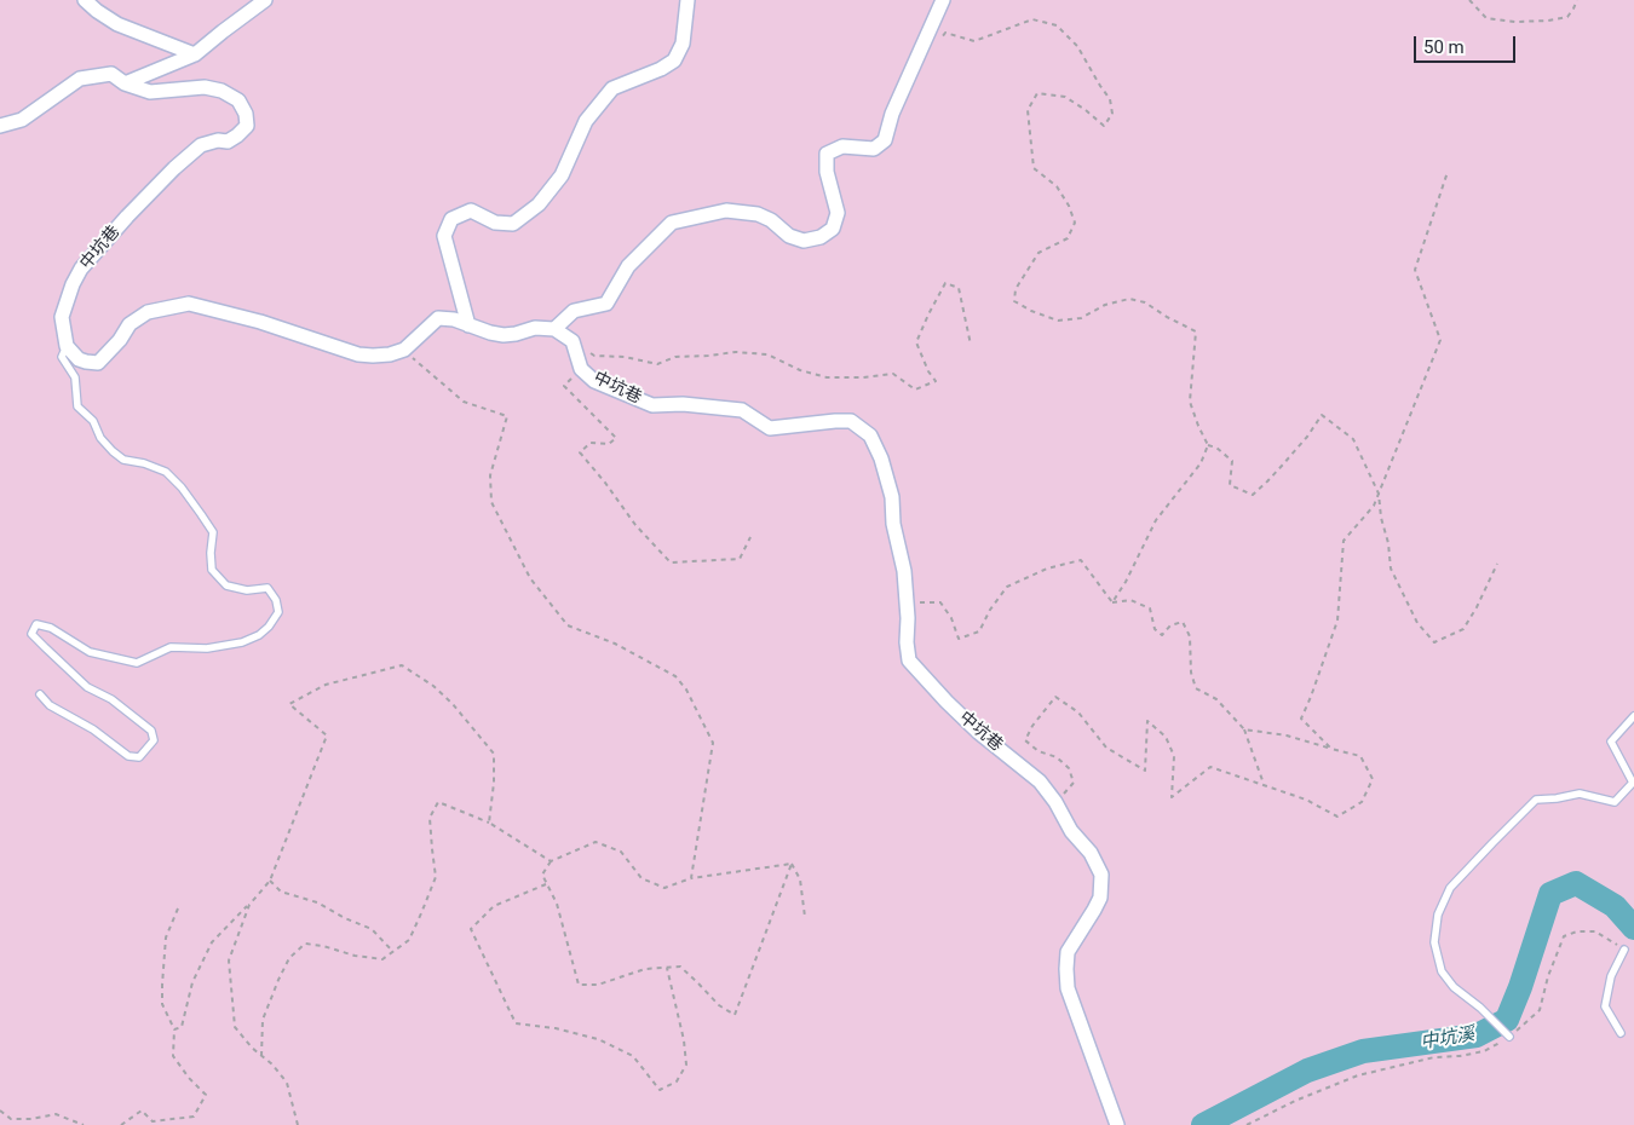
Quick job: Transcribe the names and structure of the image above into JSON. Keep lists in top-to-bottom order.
{
  "streets": {
    "street": ["中坑巷"]
  },
  "water": ["中坑溪"],
  "scale_bar": "50 m"
}
